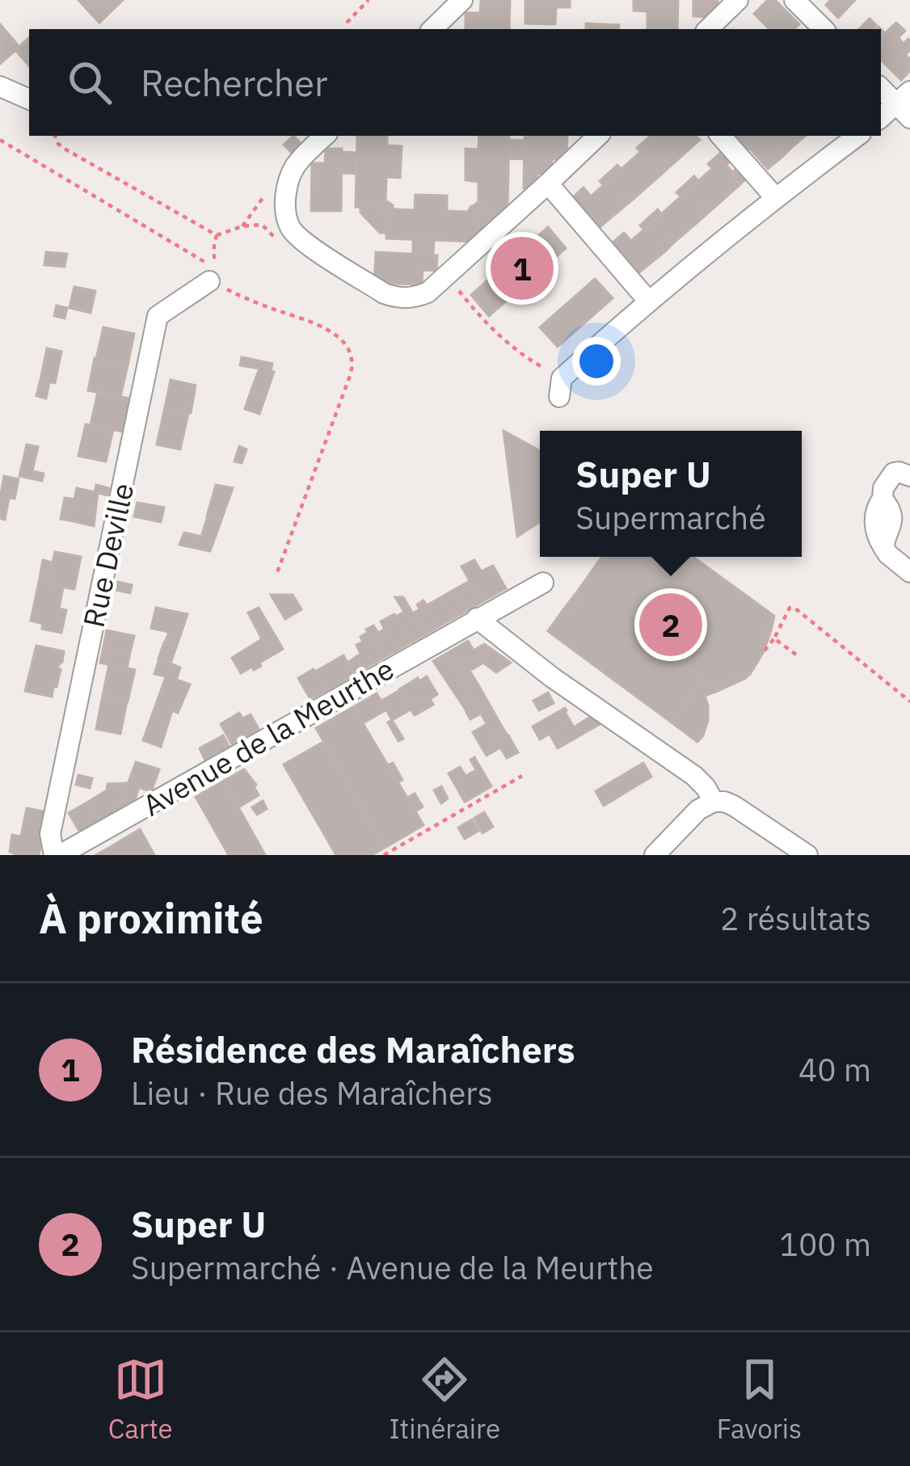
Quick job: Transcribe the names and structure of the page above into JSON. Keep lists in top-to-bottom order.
{
  "streets": {
    "street": ["Rue Deville", "Avenue de la Meurthe"]
  },
  "crossings": [
    ["Rue Deville", "Avenue de la Meurthe"]
  ],
  "page": {
    "search": "Rechercher",
    "pins": ["1", "2"],
    "popup": ["Super U", "Supermarché"],
    "heading": ["À proximité", "2 résultats"],
    "list": [
      {
        "mark": "1",
        "name": "Résidence des Maraîchers",
        "note": "Lieu · Rue des Maraîchers",
        "value": "40 m"
      },
      {
        "mark": "2",
        "name": "Super U",
        "note": "Supermarché · Avenue de la Meurthe",
        "value": "100 m"
      }
    ],
    "nav": ["Carte", "Itinéraire", "Favoris"]
  }
}
